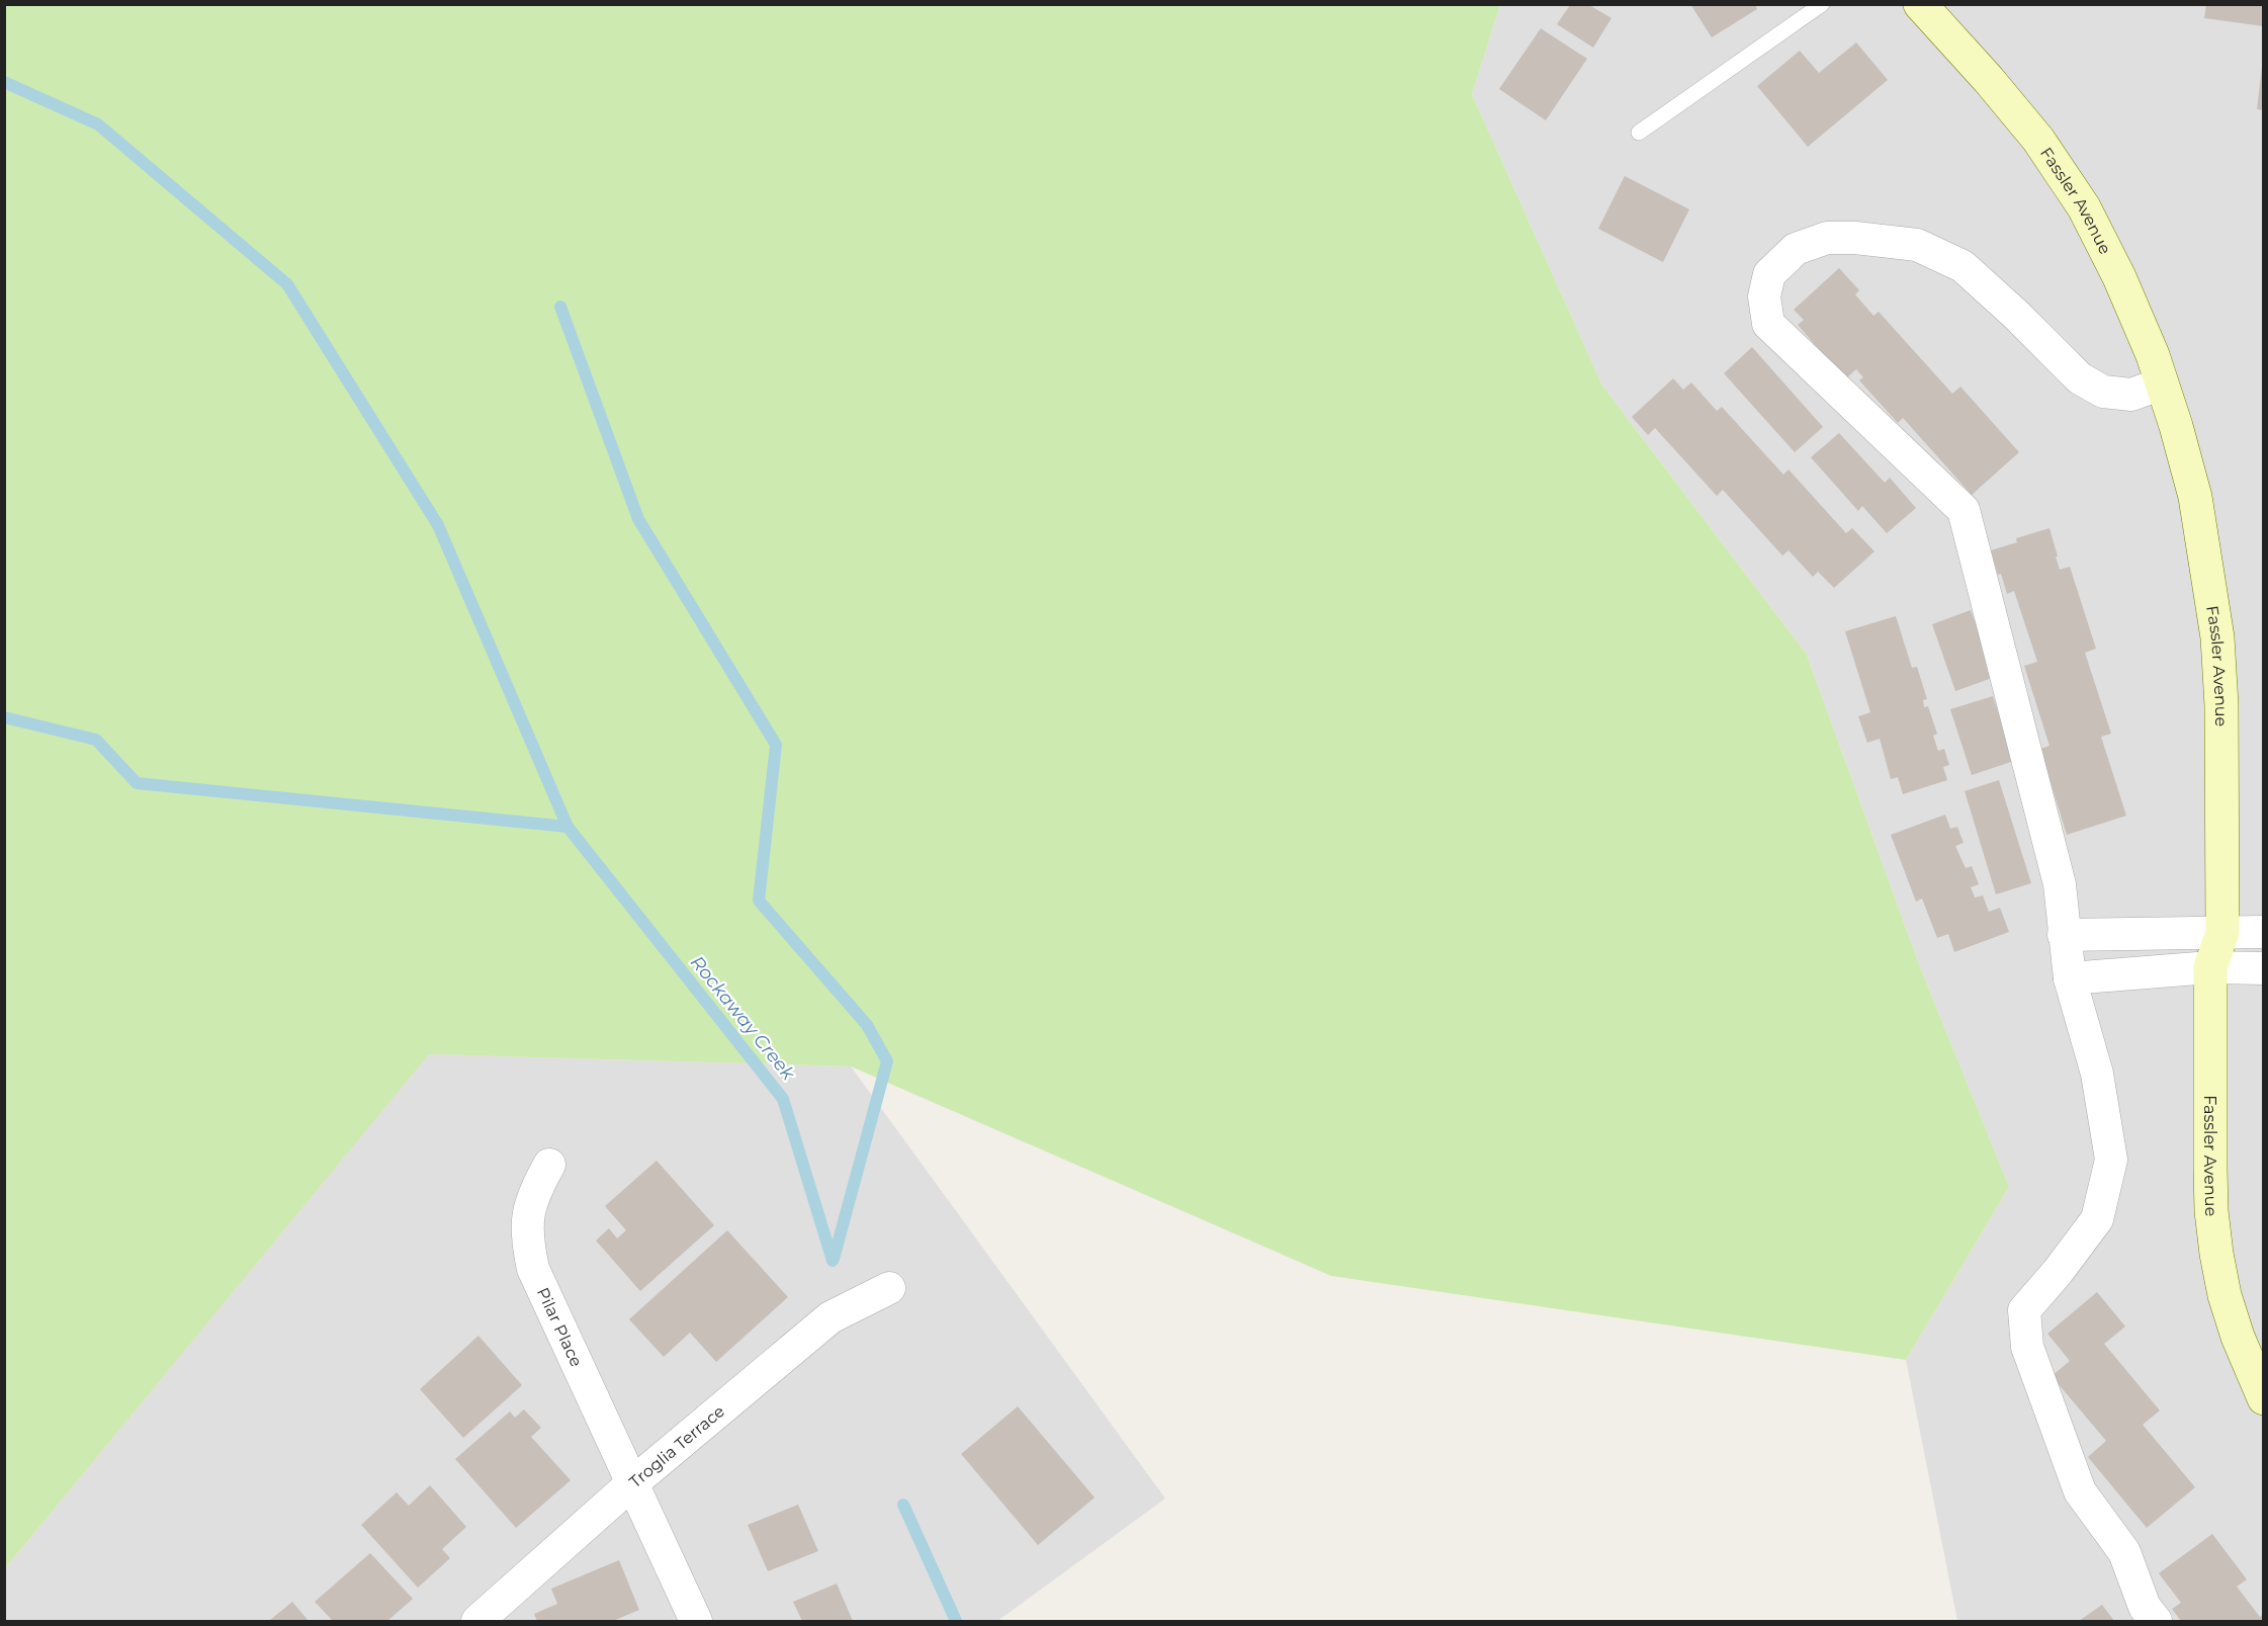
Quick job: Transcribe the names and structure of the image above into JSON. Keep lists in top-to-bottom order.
{
  "streets": {
    "street": ["Fassler Avenue", "Pilar Place", "Troglia Terrace"]
  },
  "crossings": [
    ["Pilar Place", "Troglia Terrace"]
  ],
  "water": ["Rockaway Creek"]
}
